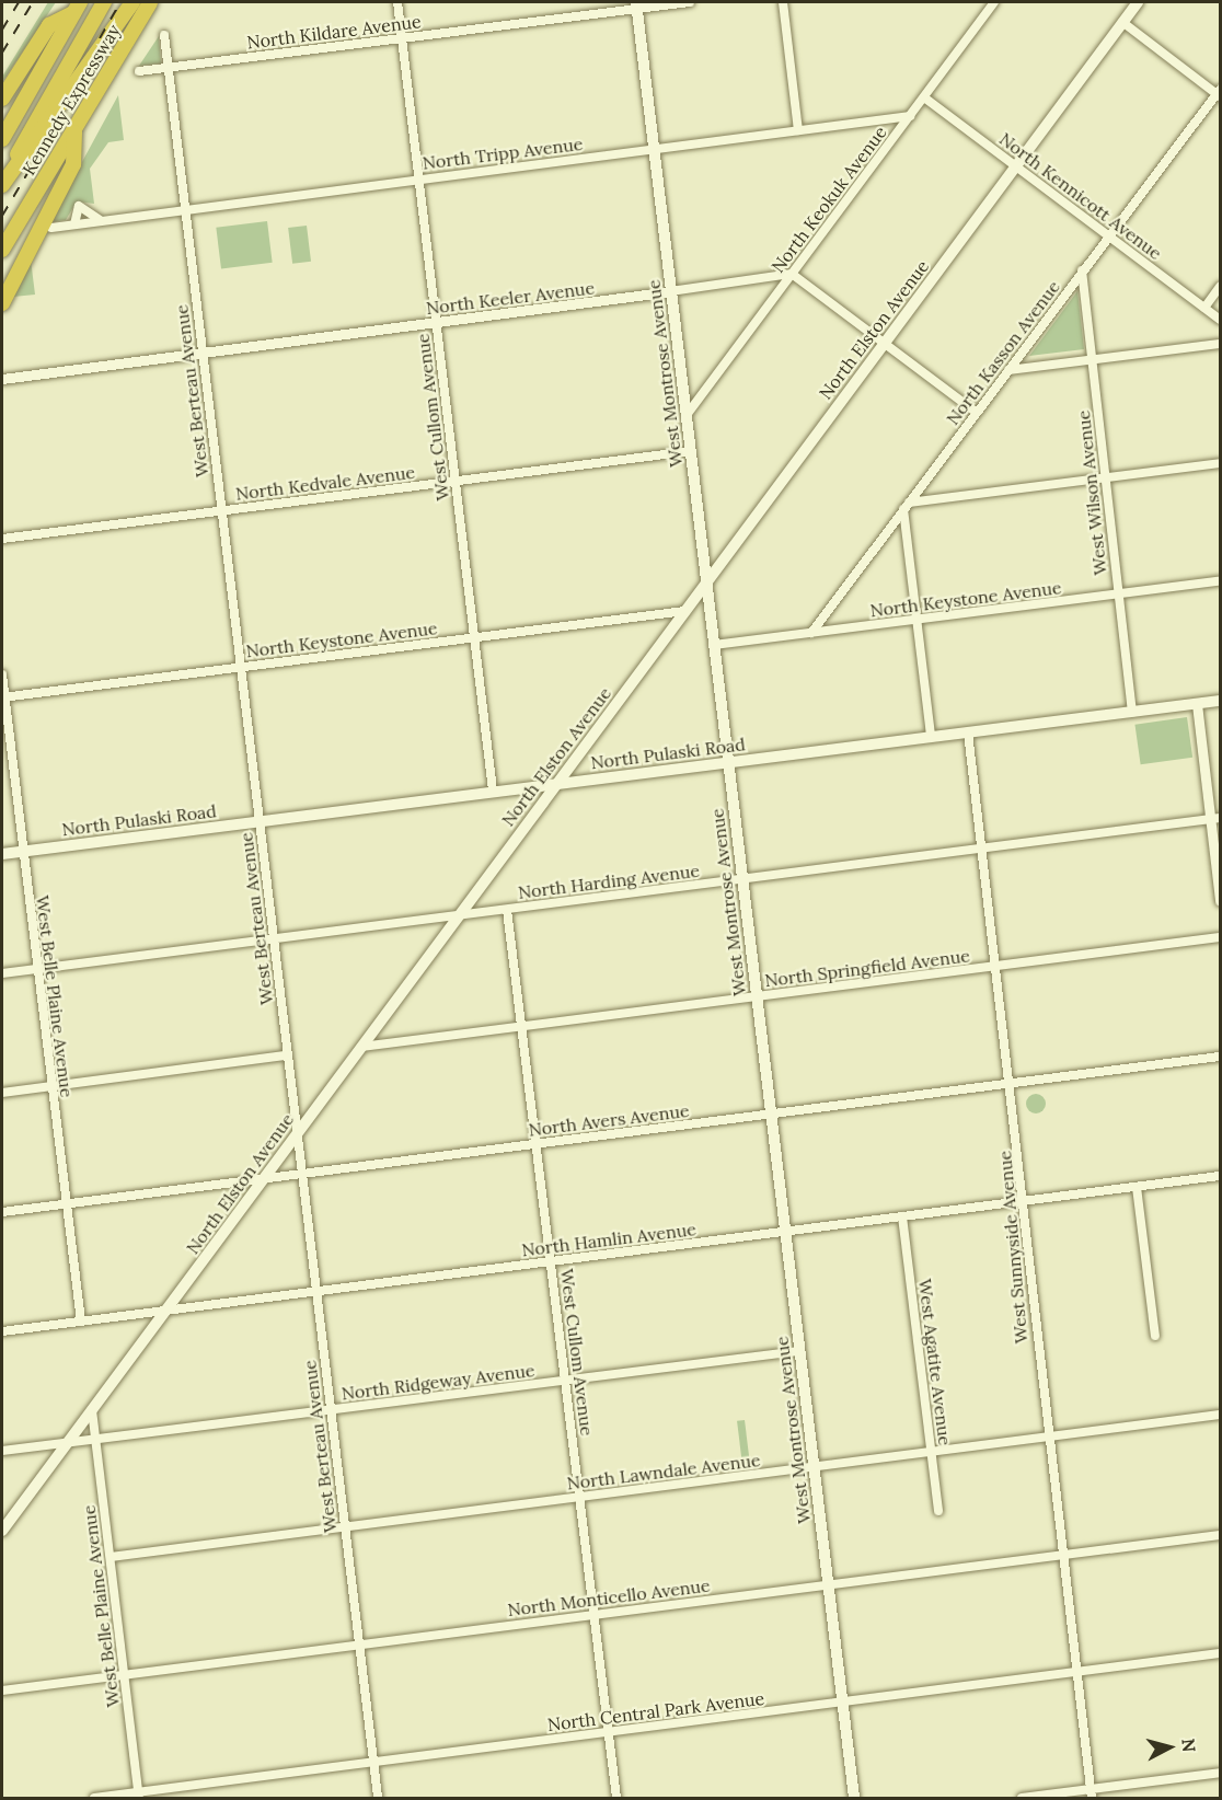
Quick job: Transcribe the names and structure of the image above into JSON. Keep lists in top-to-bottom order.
{
  "streets": {
    "highway": ["Kennedy Expressway"],
    "main road": ["North Elston Avenue", "West Montrose Avenue", "North Pulaski Road"],
    "street": [
      "North Kildare Avenue",
      "North Tripp Avenue",
      "North Kennicott Avenue",
      "North Keokuk Avenue",
      "North Keeler Avenue",
      "North Kasson Avenue",
      "West Berteau Avenue",
      "West Cullom Avenue",
      "North Kedvale Avenue",
      "West Wilson Avenue",
      "North Keystone Avenue",
      "North Harding Avenue",
      "North Springfield Avenue",
      "West Belle Plaine Avenue",
      "North Avers Avenue",
      "North Hamlin Avenue",
      "West Sunnyside Avenue",
      "West Agatite Avenue",
      "North Ridgeway Avenue",
      "North Lawndale Avenue",
      "North Monticello Avenue",
      "North Central Park Avenue"
    ]
  },
  "crossings": [
    ["North Kildare Avenue", "West Montrose Avenue"],
    ["North Kildare Avenue", "West Berteau Avenue"],
    ["North Kildare Avenue", "West Cullom Avenue"],
    ["North Tripp Avenue", "North Keokuk Avenue"],
    ["North Tripp Avenue", "West Montrose Avenue"],
    ["North Tripp Avenue", "West Berteau Avenue"],
    ["North Tripp Avenue", "West Cullom Avenue"],
    ["North Kennicott Avenue", "North Keokuk Avenue"],
    ["North Kennicott Avenue", "North Elston Avenue"],
    ["North Kennicott Avenue", "North Kasson Avenue"],
    ["North Keokuk Avenue", "North Keeler Avenue"],
    ["North Keokuk Avenue", "West Montrose Avenue"],
    ["North Keeler Avenue", "West Montrose Avenue"],
    ["North Keeler Avenue", "West Berteau Avenue"],
    ["North Keeler Avenue", "West Cullom Avenue"],
    ["North Elston Avenue", "West Montrose Avenue"],
    ["North Elston Avenue", "West Berteau Avenue"],
    ["North Elston Avenue", "North Keystone Avenue"],
    ["North Elston Avenue", "North Pulaski Road"],
    ["North Elston Avenue", "North Harding Avenue"],
    ["North Elston Avenue", "North Springfield Avenue"],
    ["North Elston Avenue", "West Belle Plaine Avenue"],
    ["North Elston Avenue", "North Avers Avenue"],
    ["North Elston Avenue", "North Hamlin Avenue"],
    ["North Elston Avenue", "North Ridgeway Avenue"],
    ["North Kasson Avenue", "West Wilson Avenue"],
    ["North Kasson Avenue", "North Keystone Avenue"],
    ["West Montrose Avenue", "North Kedvale Avenue"],
    ["West Montrose Avenue", "North Keystone Avenue"],
    ["West Montrose Avenue", "North Pulaski Road"],
    ["West Montrose Avenue", "North Harding Avenue"],
    ["West Montrose Avenue", "North Springfield Avenue"],
    ["West Montrose Avenue", "North Avers Avenue"],
    ["West Montrose Avenue", "North Hamlin Avenue"],
    ["West Montrose Avenue", "North Ridgeway Avenue"],
    ["West Montrose Avenue", "North Lawndale Avenue"],
    ["West Montrose Avenue", "North Monticello Avenue"],
    ["West Montrose Avenue", "North Central Park Avenue"],
    ["West Berteau Avenue", "North Kedvale Avenue"],
    ["West Berteau Avenue", "North Keystone Avenue"],
    ["West Berteau Avenue", "North Pulaski Road"],
    ["West Berteau Avenue", "North Harding Avenue"],
    ["West Berteau Avenue", "North Avers Avenue"],
    ["West Berteau Avenue", "North Hamlin Avenue"],
    ["West Berteau Avenue", "North Ridgeway Avenue"],
    ["West Berteau Avenue", "North Lawndale Avenue"],
    ["West Berteau Avenue", "North Monticello Avenue"],
    ["West Berteau Avenue", "North Central Park Avenue"],
    ["West Cullom Avenue", "North Kedvale Avenue"],
    ["West Cullom Avenue", "North Keystone Avenue"],
    ["West Cullom Avenue", "North Pulaski Road"],
    ["West Cullom Avenue", "North Harding Avenue"],
    ["West Cullom Avenue", "North Springfield Avenue"],
    ["West Cullom Avenue", "North Avers Avenue"],
    ["West Cullom Avenue", "North Hamlin Avenue"],
    ["West Cullom Avenue", "North Ridgeway Avenue"],
    ["West Cullom Avenue", "North Lawndale Avenue"],
    ["West Cullom Avenue", "North Monticello Avenue"],
    ["West Cullom Avenue", "North Central Park Avenue"],
    ["West Wilson Avenue", "North Keystone Avenue"],
    ["West Wilson Avenue", "North Pulaski Road"],
    ["North Keystone Avenue", "West Belle Plaine Avenue"],
    ["North Pulaski Road", "West Belle Plaine Avenue"],
    ["North Pulaski Road", "West Sunnyside Avenue"],
    ["North Harding Avenue", "West Belle Plaine Avenue"],
    ["North Harding Avenue", "West Sunnyside Avenue"],
    ["North Springfield Avenue", "West Sunnyside Avenue"],
    ["West Belle Plaine Avenue", "North Avers Avenue"],
    ["West Belle Plaine Avenue", "North Hamlin Avenue"],
    ["West Belle Plaine Avenue", "North Ridgeway Avenue"],
    ["West Belle Plaine Avenue", "North Lawndale Avenue"],
    ["West Belle Plaine Avenue", "North Monticello Avenue"],
    ["West Belle Plaine Avenue", "North Central Park Avenue"],
    ["North Avers Avenue", "West Sunnyside Avenue"],
    ["North Hamlin Avenue", "West Sunnyside Avenue"],
    ["North Hamlin Avenue", "West Agatite Avenue"],
    ["West Sunnyside Avenue", "North Lawndale Avenue"],
    ["West Sunnyside Avenue", "North Monticello Avenue"],
    ["West Sunnyside Avenue", "North Central Park Avenue"],
    ["West Agatite Avenue", "North Lawndale Avenue"]
  ],
  "north": "right"
}
